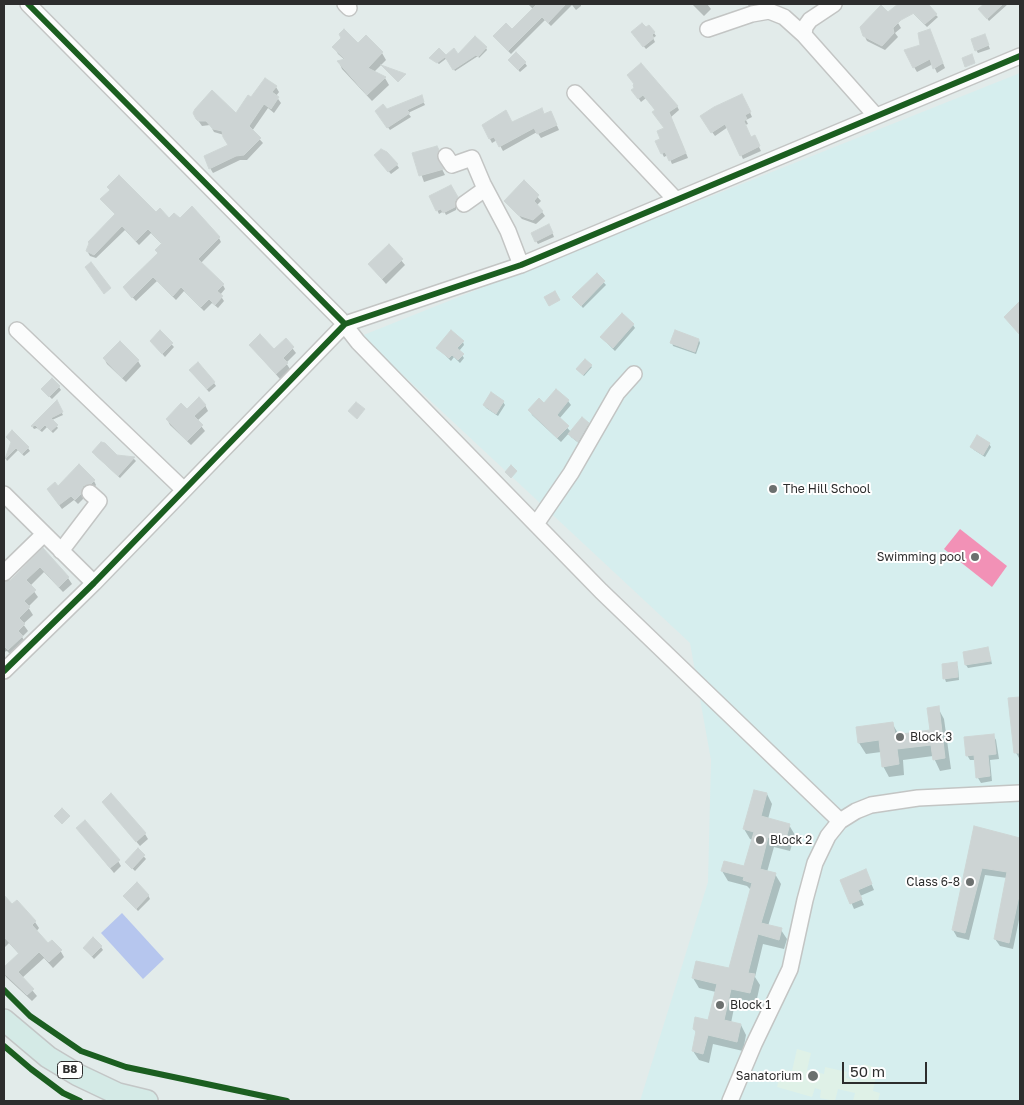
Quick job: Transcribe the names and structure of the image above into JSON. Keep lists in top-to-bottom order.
{
  "streets": {
    "highway": ["B8"]
  },
  "places": [
    "The Hill School",
    "Swimming pool",
    "Block 3",
    "Block 2",
    "Class 6-8",
    "Block 1",
    "Sanatorium"
  ],
  "scale_bar": "50 m"
}
